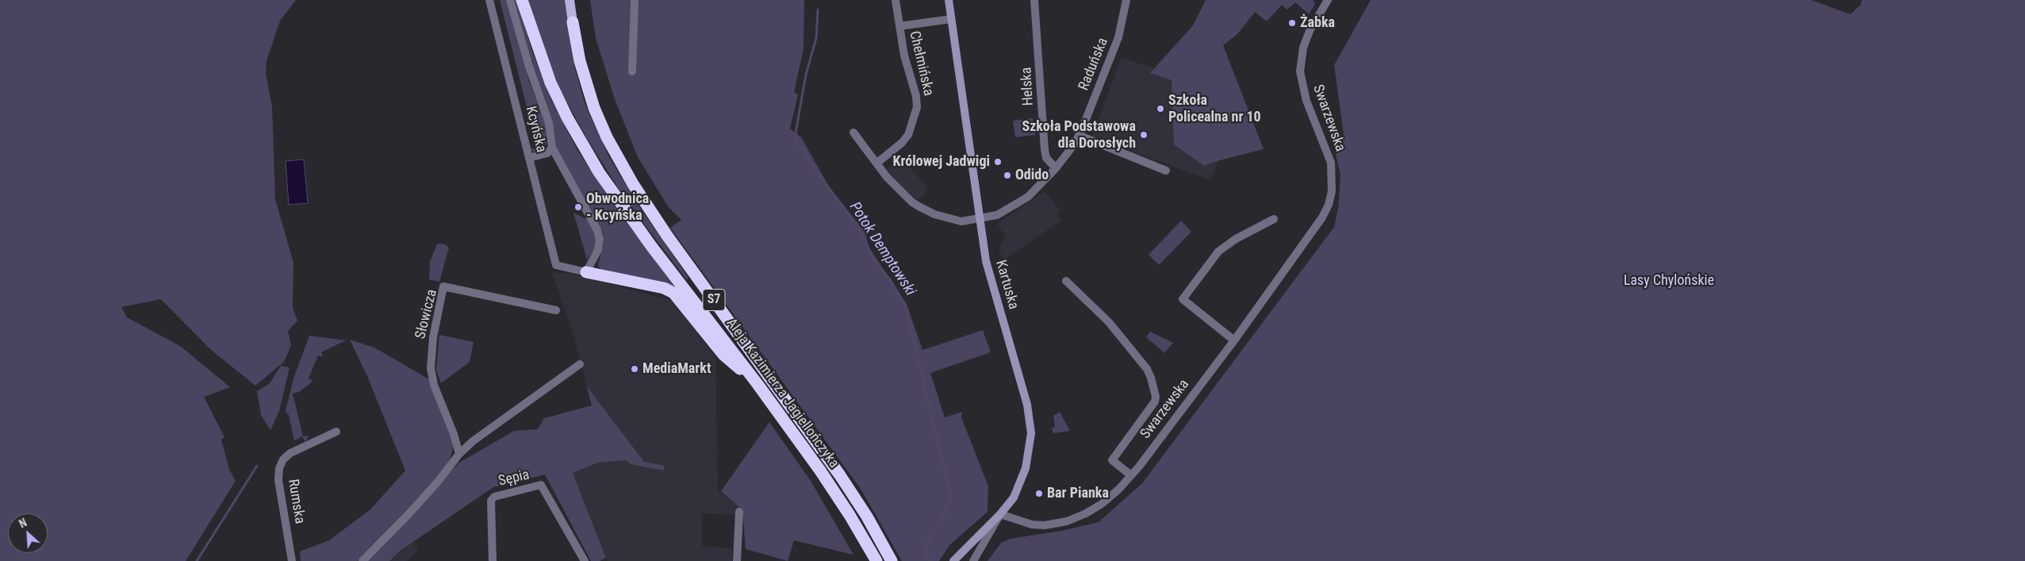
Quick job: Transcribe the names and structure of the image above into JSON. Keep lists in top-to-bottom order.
{
  "streets": {
    "highway": ["S7", "Aleja Kazimierza Jagiellończyka"],
    "street": [
      "Chełmińska",
      "Raduńska",
      "Helska",
      "Swarzewska",
      "Kcyńska",
      "Kartuska",
      "Słowicza",
      "Sępia",
      "Rumska"
    ]
  },
  "crossings": [
    ["Chełmińska", "Kartuska"],
    ["Raduńska", "Helska"],
    ["Raduńska", "Kartuska"],
    ["Swarzewska", "Kartuska"]
  ],
  "water": ["Potok Demptowski"],
  "parks": ["Lasy Chylońskie"],
  "places": [
    "Żabka",
    "Szkoła Policealna nr 10",
    "Szkoła Podstawowa dla Dorosłych",
    "Królowej Jadwigi",
    "Odido",
    "Obwodnica - Kcyńska",
    "MediaMarkt",
    "Bar Pianka"
  ],
  "north": "top left"
}
